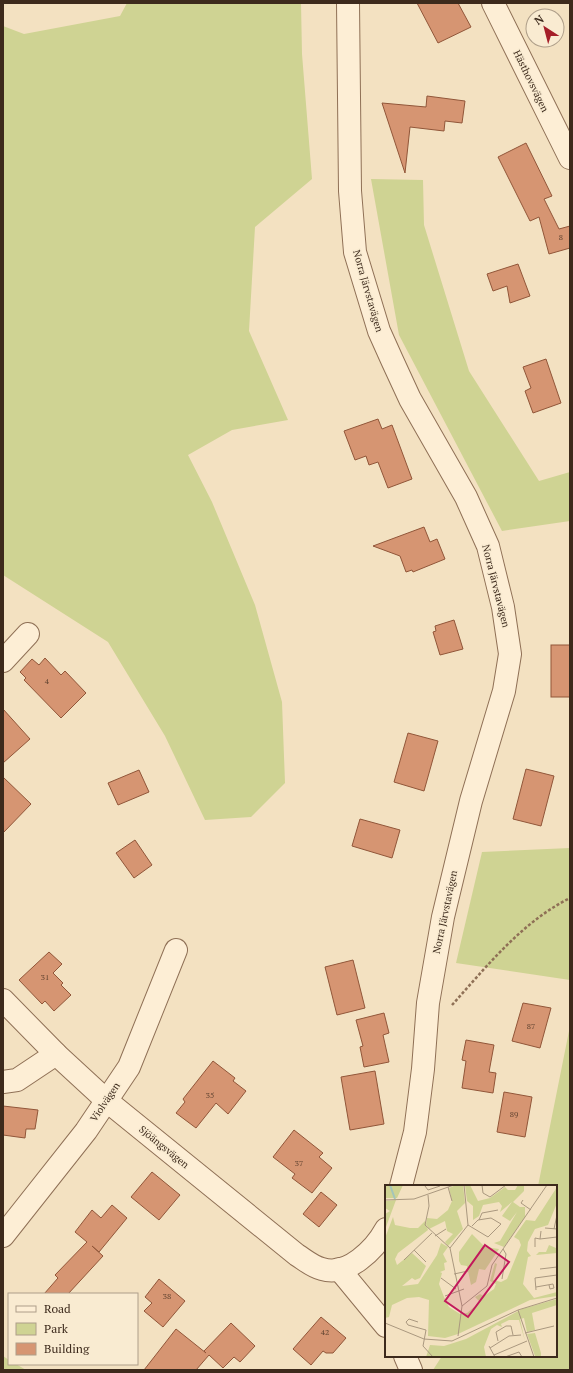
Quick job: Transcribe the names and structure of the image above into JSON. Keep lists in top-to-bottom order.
{
  "streets": {
    "street": [
      "Hästhovsvägen",
      "Norra Järvstavägen",
      "Violvägen",
      "Sjöängsvägen"
    ]
  },
  "crossings": [
    ["Violvägen", "Sjöängsvägen"]
  ],
  "house_numbers": [
    "8",
    "4",
    "31",
    "87",
    "35",
    "89",
    "37",
    "38",
    "42"
  ],
  "legend": ["Road", "Park", "Building"],
  "north": "top left"
}
